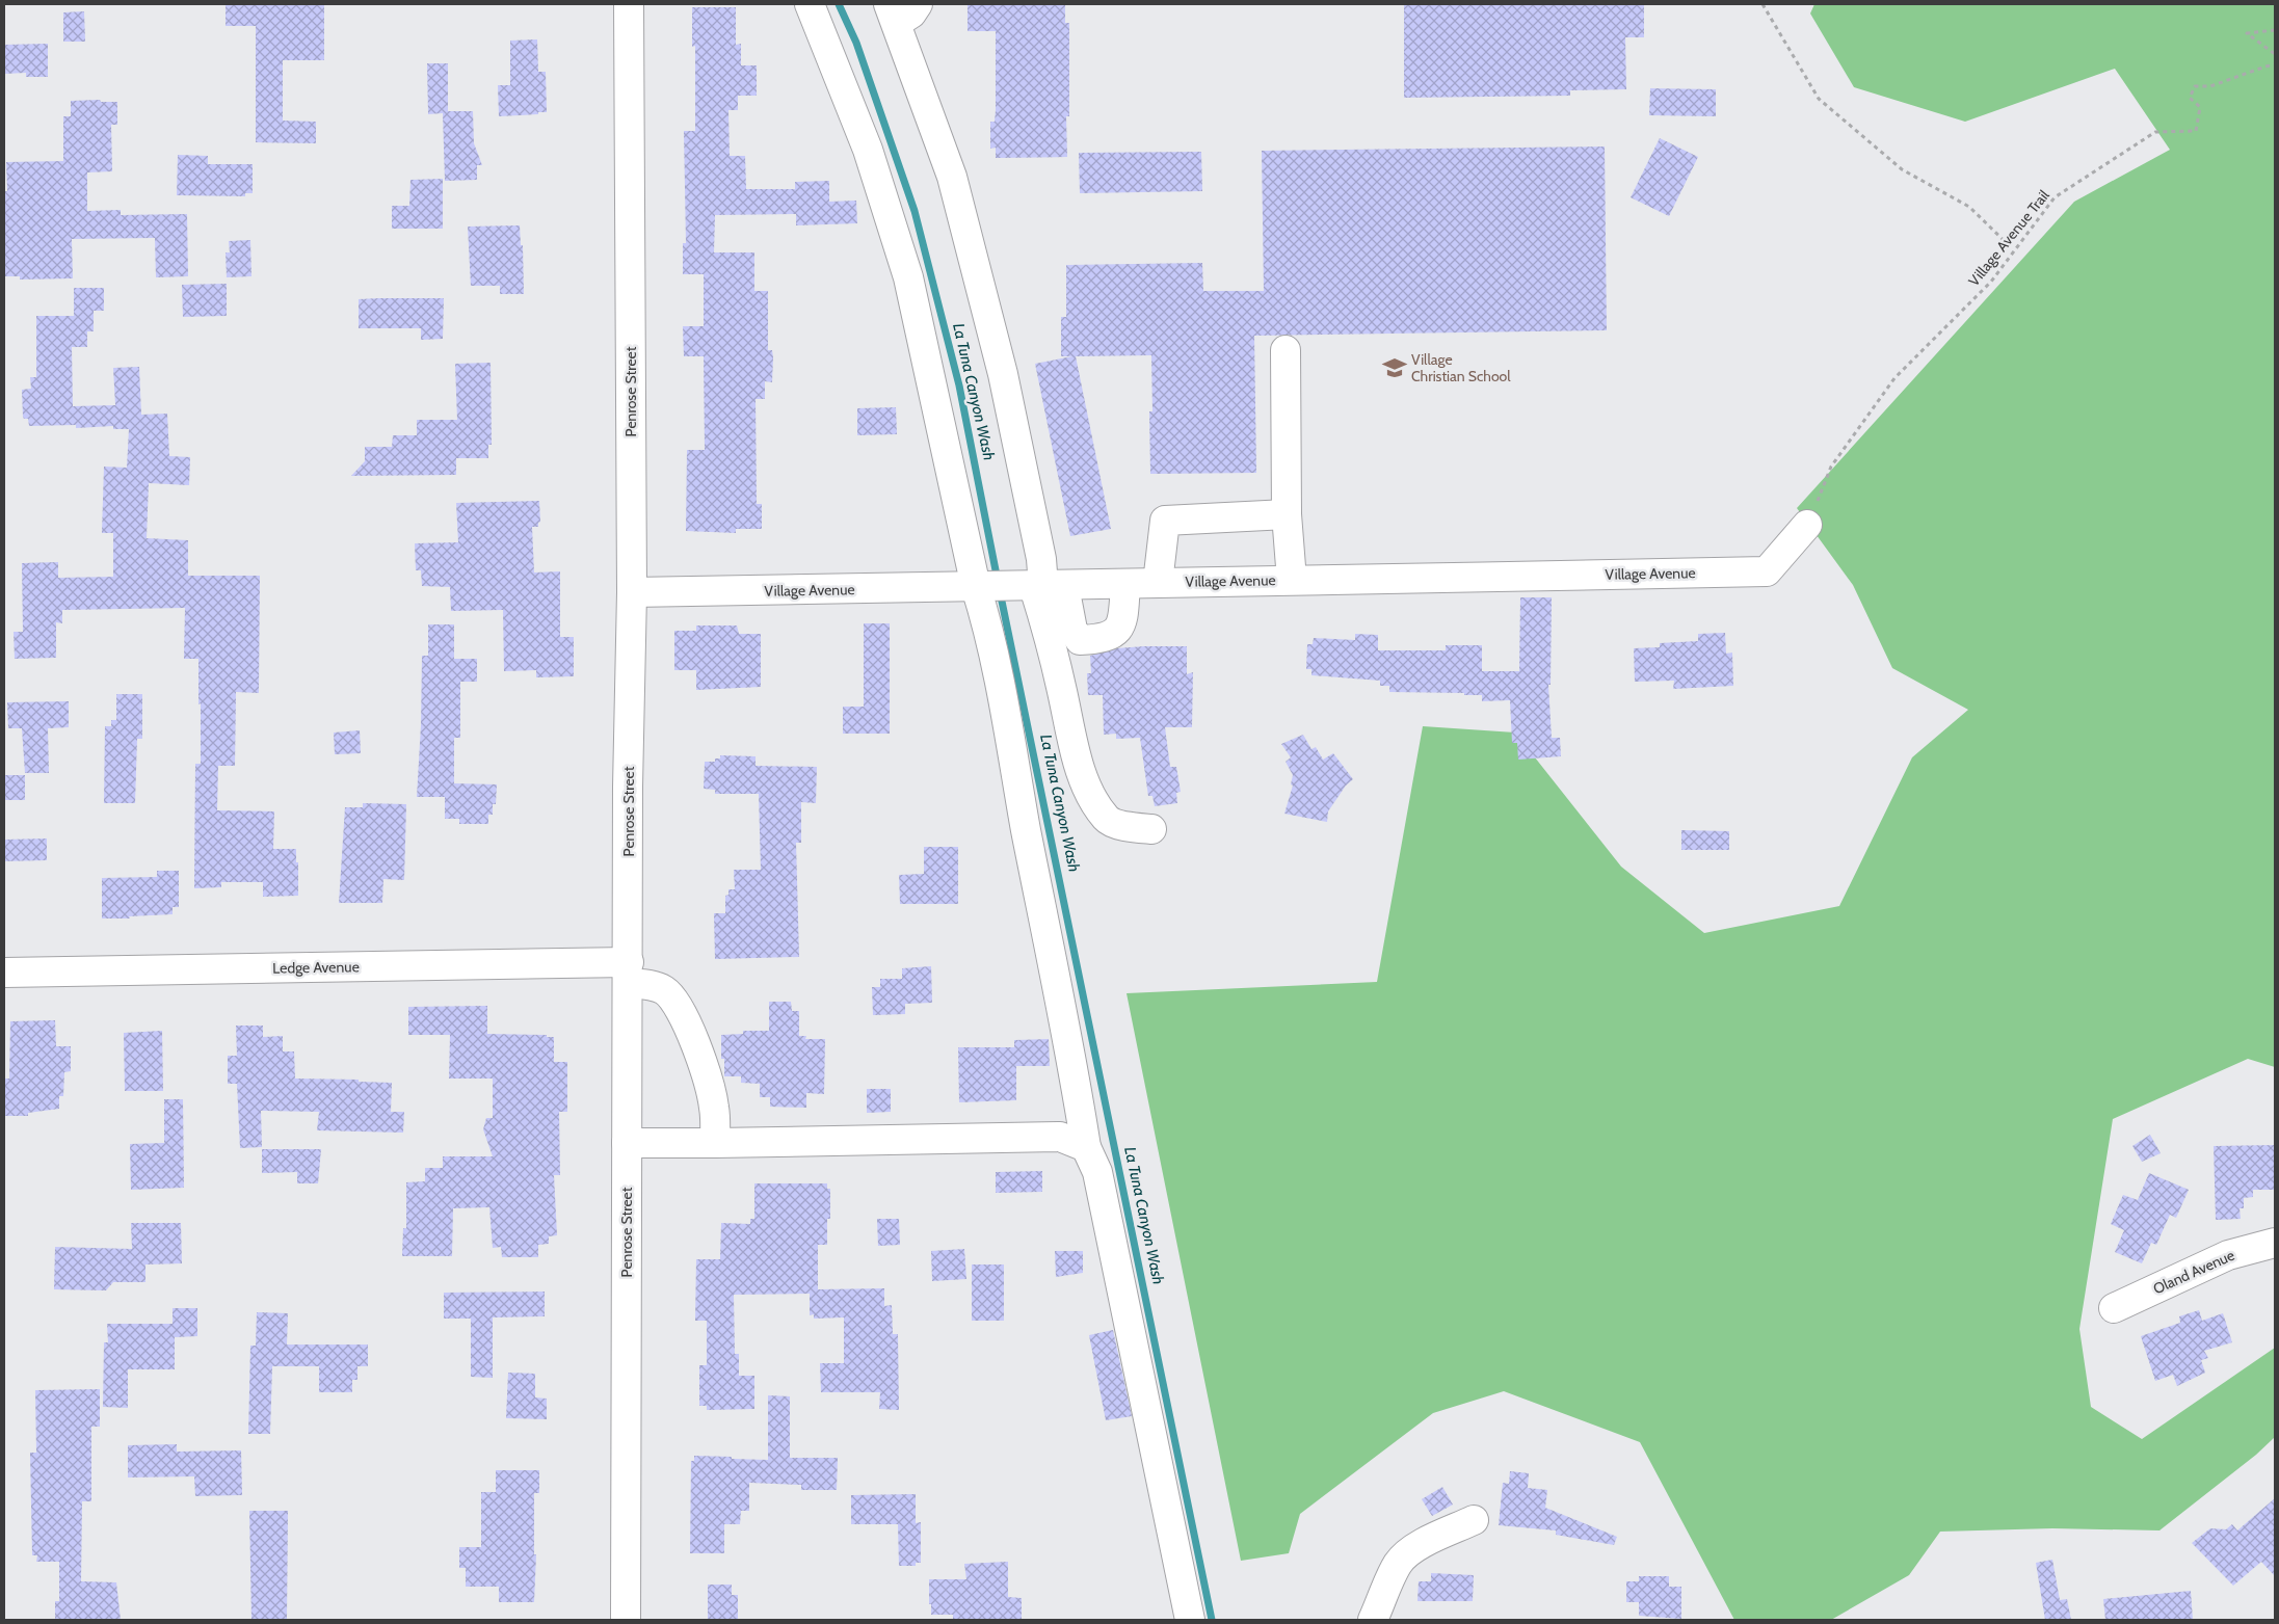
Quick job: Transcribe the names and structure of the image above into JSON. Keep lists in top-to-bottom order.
{
  "streets": {
    "street": [
      "Penrose Street",
      "Village Avenue",
      "Ledge Avenue",
      "Oland Avenue"
    ],
    "path": ["Village Avenue Trail"]
  },
  "crossings": [
    ["Village Avenue Trail", "Village Avenue"],
    ["Penrose Street", "Village Avenue"],
    ["Penrose Street", "Ledge Avenue"]
  ],
  "water": ["La Tuna Canyon Wash"],
  "places": {
    "school or university": ["Village Christian School"]
  }
}
